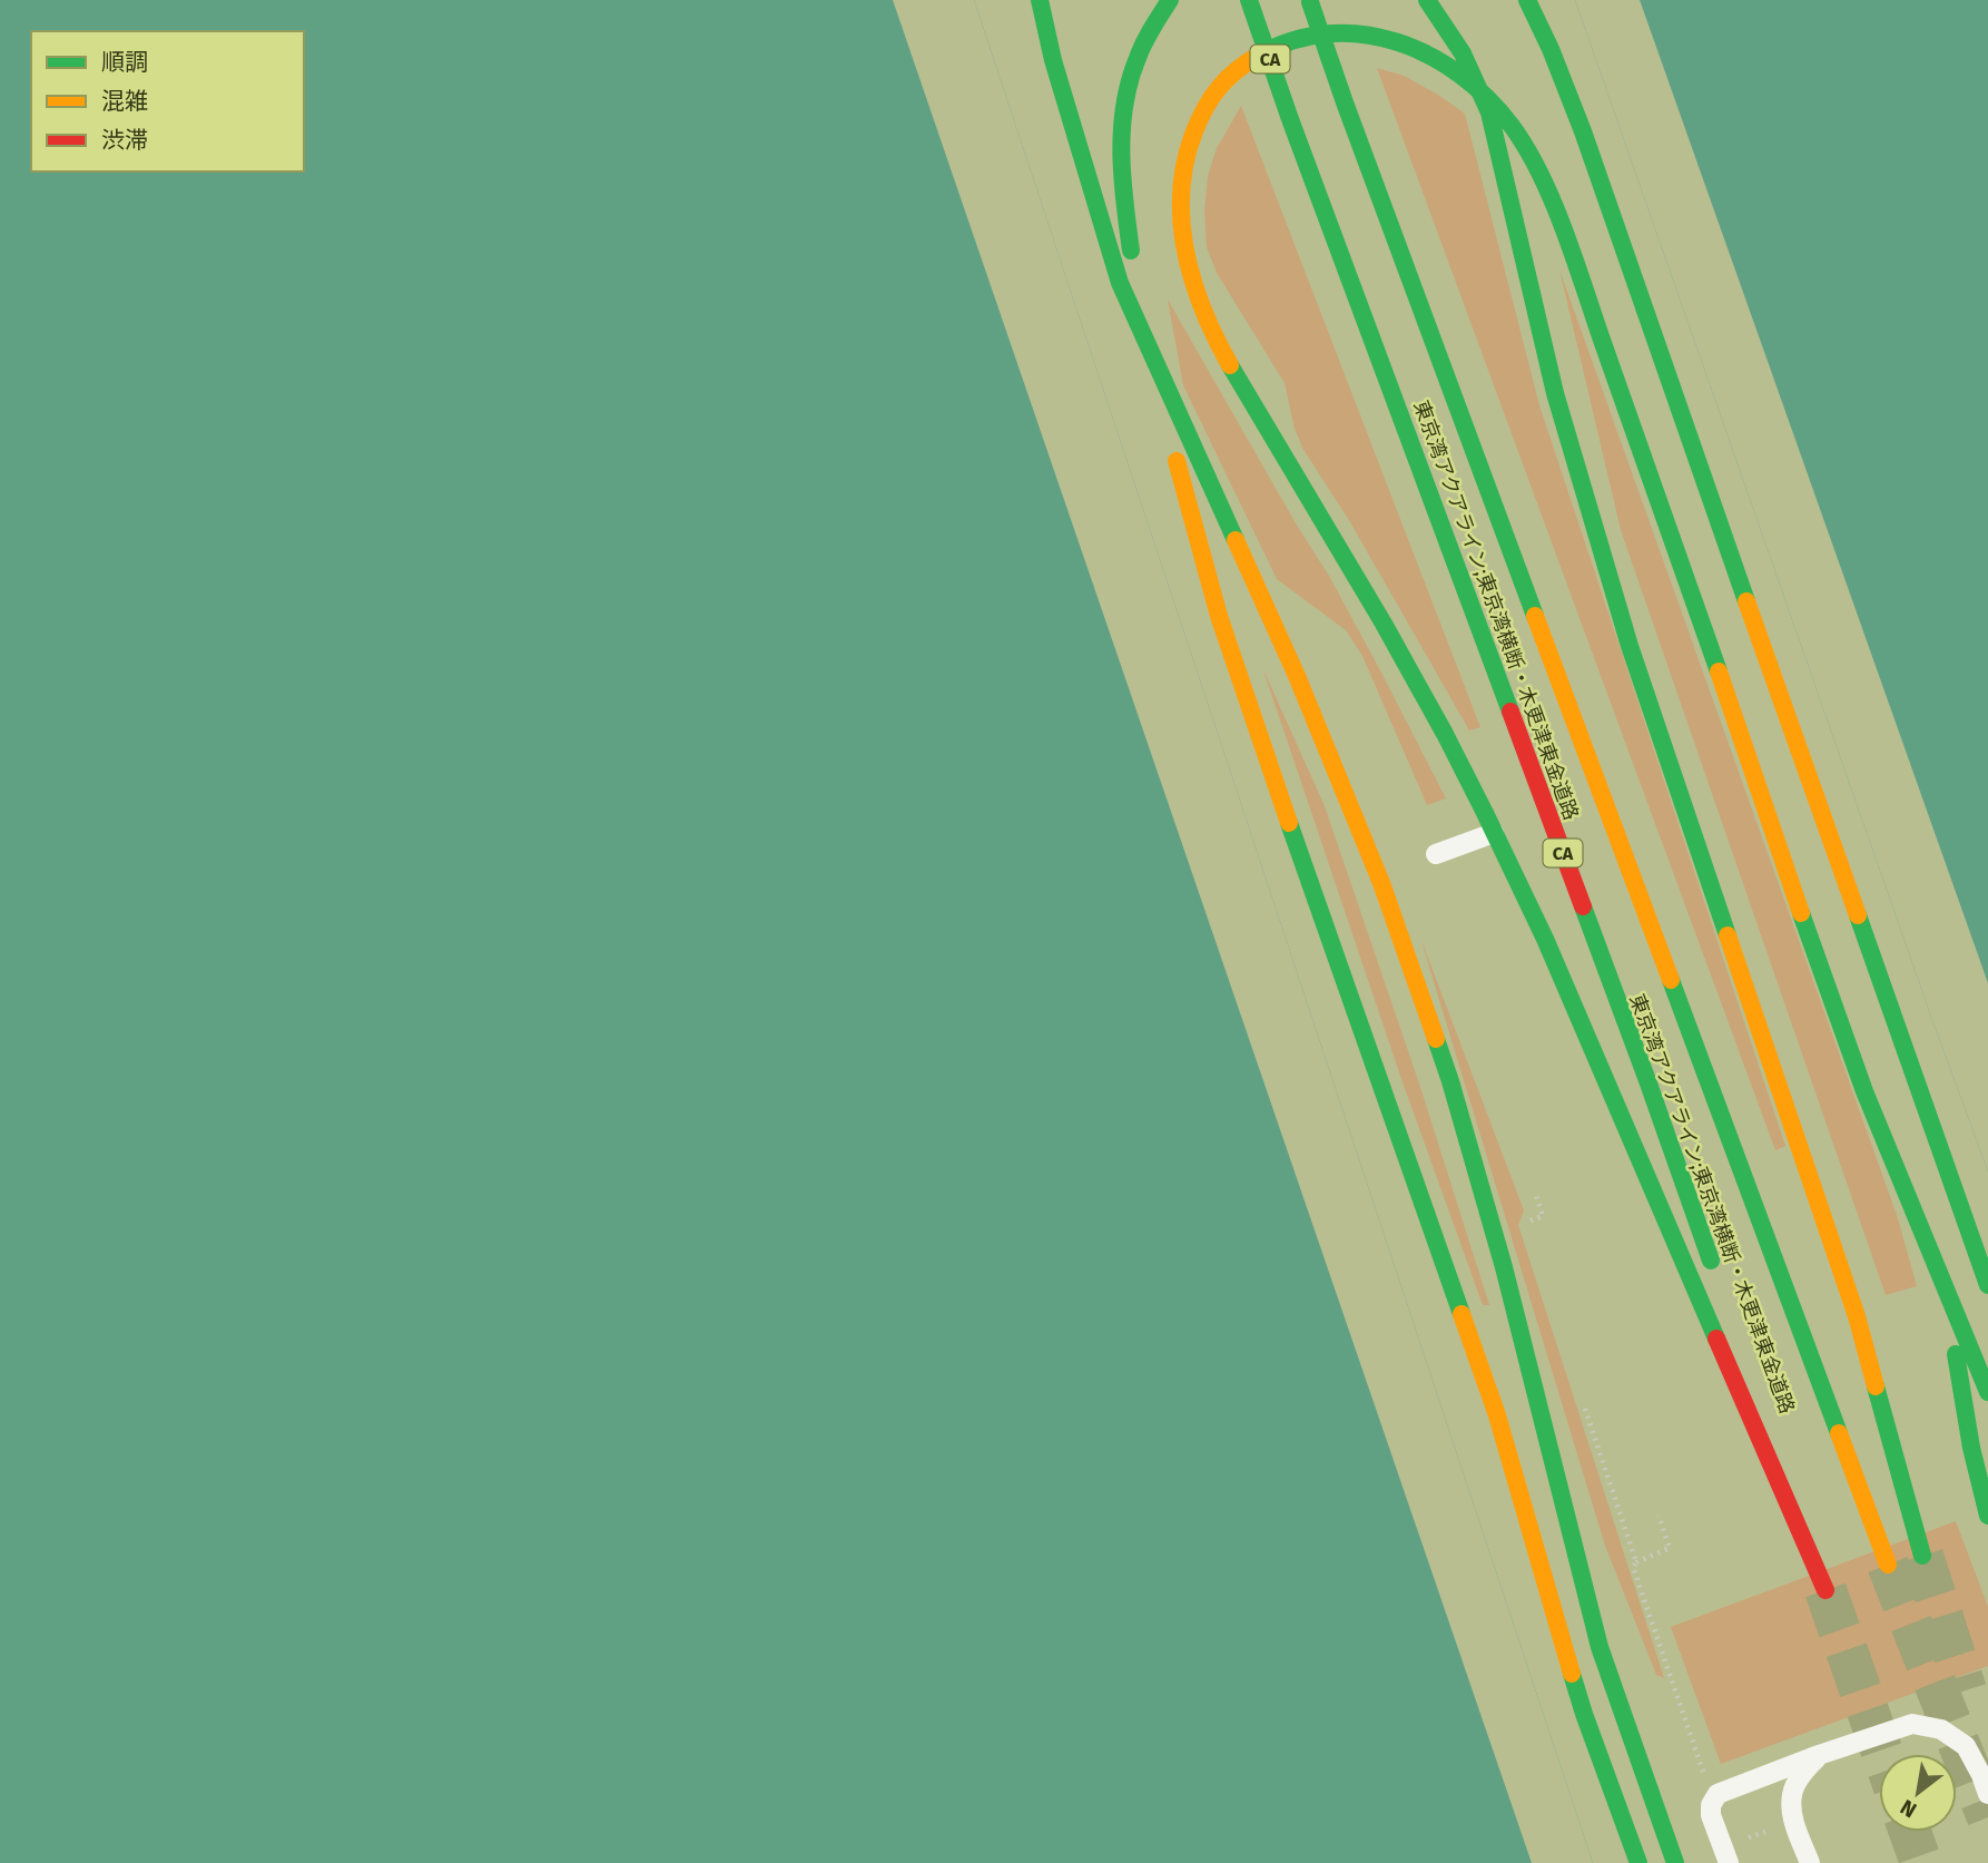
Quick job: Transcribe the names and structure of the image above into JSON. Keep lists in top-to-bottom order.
{
  "streets": {
    "highway": ["CA", "東京湾アクアライン;東京湾横断・木更津東金道路"]
  },
  "legend": ["順調", "混雑", "渋滞"],
  "north": "bottom left"
}
